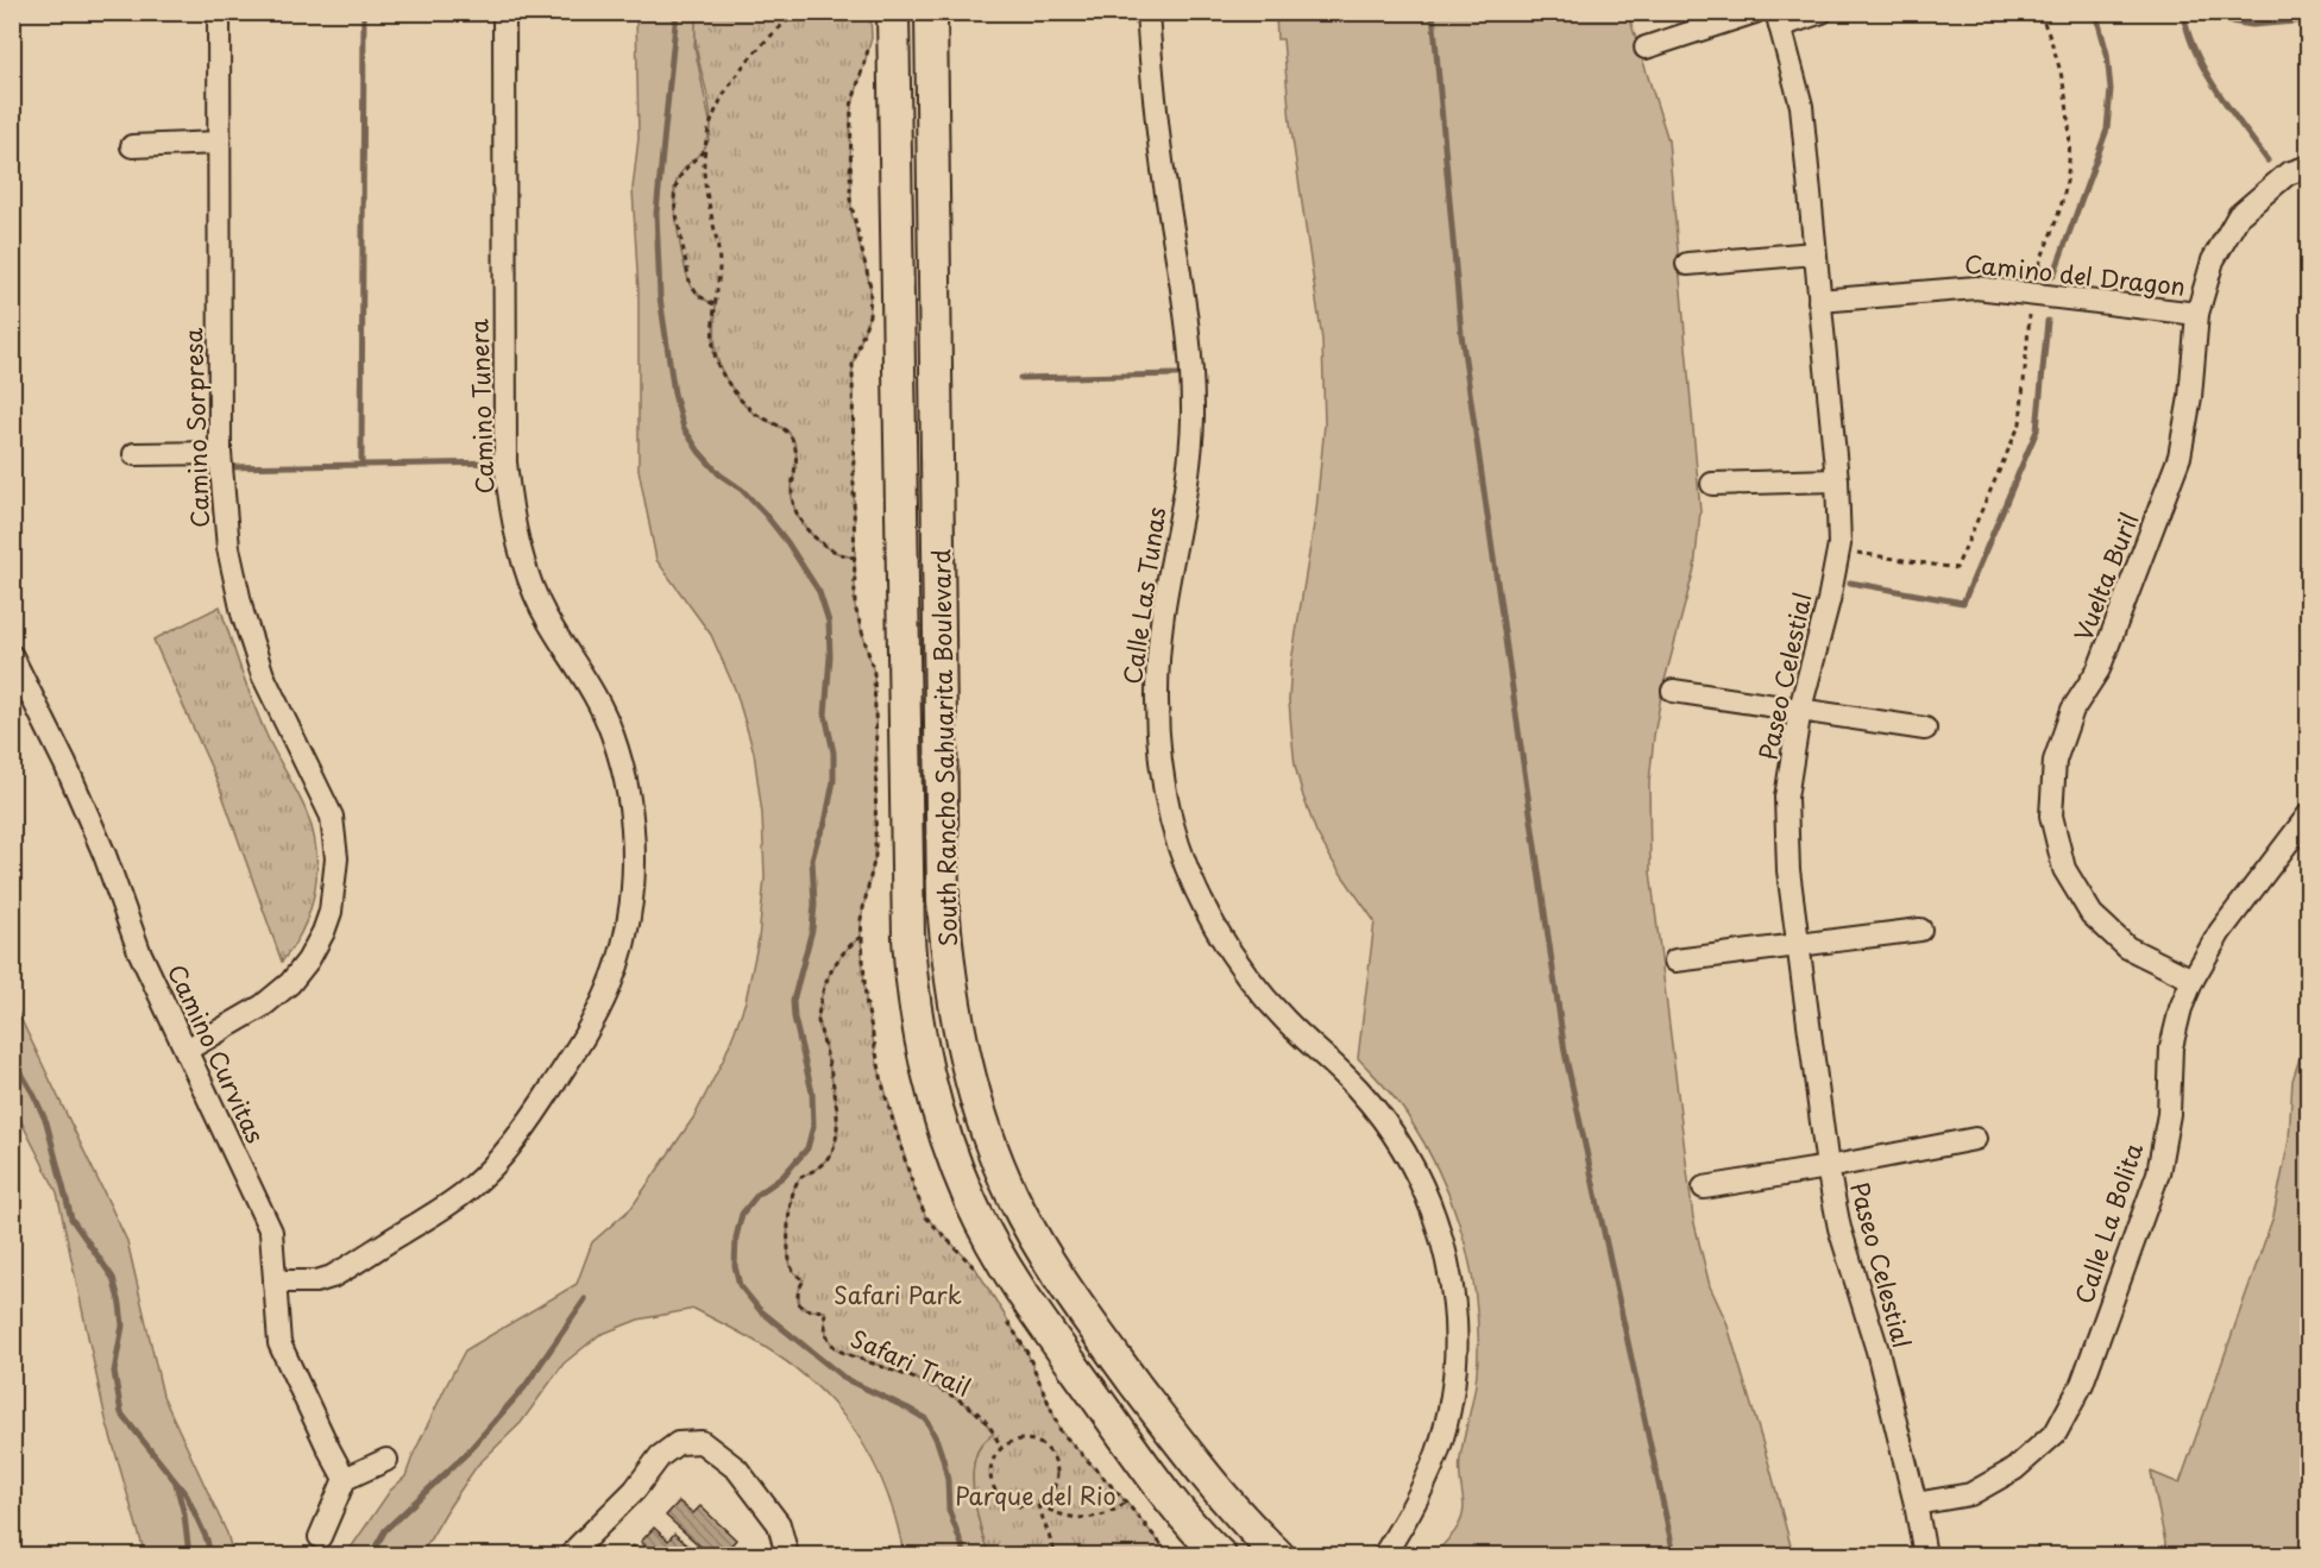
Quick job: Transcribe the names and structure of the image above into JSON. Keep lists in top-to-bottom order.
{
  "streets": {
    "street": [
      "Camino del Dragon",
      "Camino Tunera",
      "Camino Sorpresa",
      "Vuelta Buril",
      "Calle Las Tunas",
      "Paseo Celestial",
      "South Rancho Sahuarita Boulevard",
      "Camino Curvitas",
      "Calle La Bolita"
    ],
    "path": ["Safari Trail"]
  },
  "crossings": [
    ["Camino del Dragon", "Vuelta Buril"],
    ["Camino del Dragon", "Paseo Celestial"],
    ["Camino Tunera", "Camino Curvitas"],
    ["Camino Sorpresa", "Camino Curvitas"],
    ["Vuelta Buril", "Calle La Bolita"],
    ["Paseo Celestial", "Calle La Bolita"]
  ],
  "parks": ["Safari Park", "Parque del Rio"]
}
